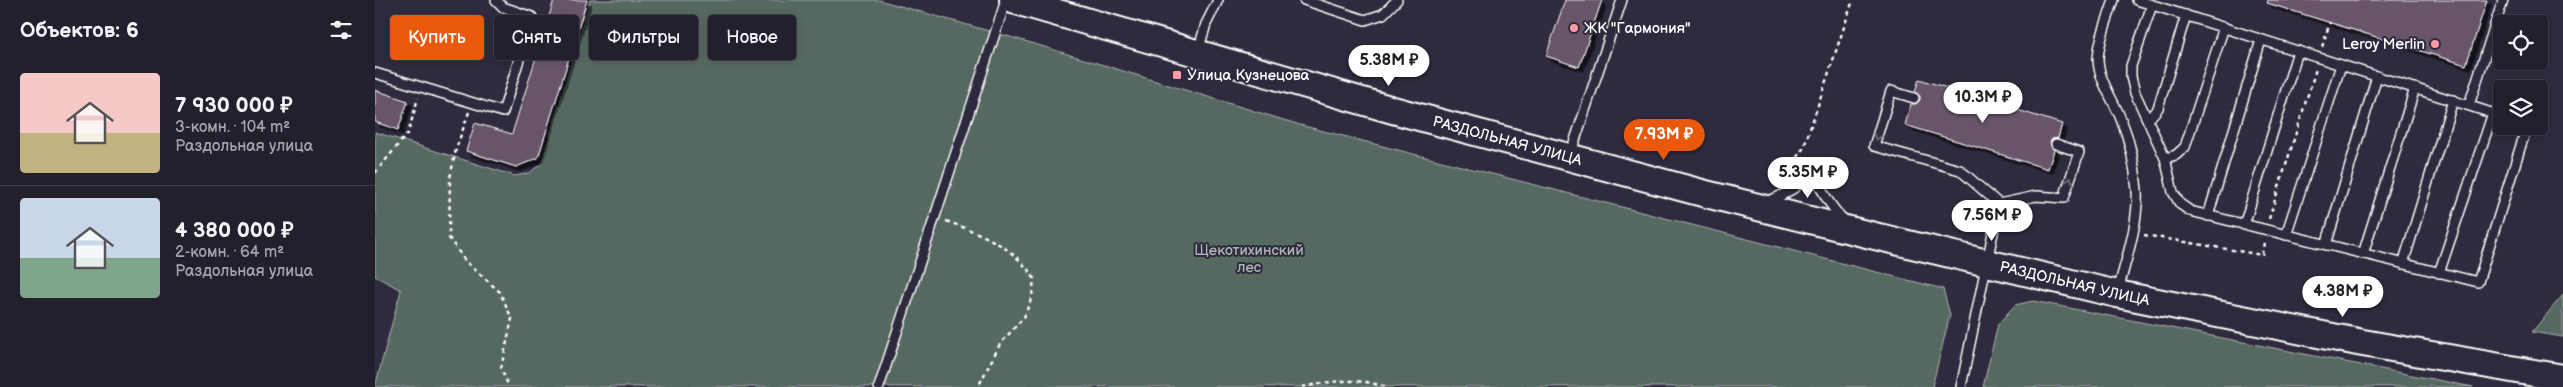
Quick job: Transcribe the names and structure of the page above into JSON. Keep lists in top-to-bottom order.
{
  "streets": {
    "main road": ["РАЗДОЛЬНАЯ УЛИЦА"]
  },
  "parks": ["Щекотихинский лес"],
  "places": {
    "other": ["ЖК \"Гармония\"", "Leroy Merlin"],
    "transit": ["Улица Кузнецова"]
  },
  "page": {
    "heading": "Объектов: 6",
    "chip": [
      "Купить",
      "Снять",
      "Фильтры",
      "Новое"
    ],
    "price": [
      "5.38M ₽",
      "10.3M ₽",
      "7.93M ₽",
      "5.35M ₽",
      "7.56M ₽",
      "4.38M ₽"
    ],
    "list": [
      {
        "name": "7 930 000 ₽",
        "note": "3-комн. · 104 m² · Раздольная улица"
      },
      {
        "name": "4 380 000 ₽",
        "note": "2-комн. · 64 m² · Раздольная улица"
      }
    ]
  }
}
